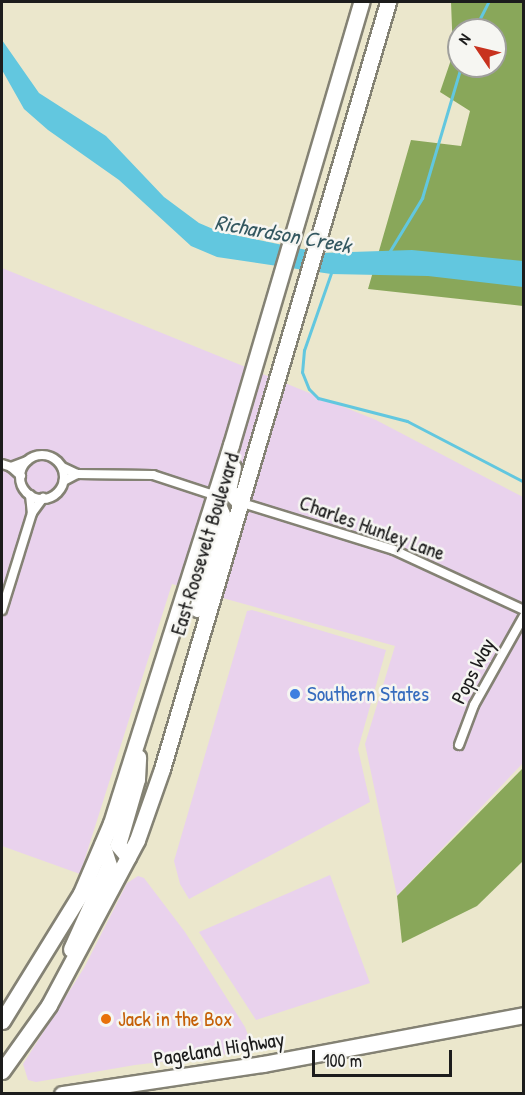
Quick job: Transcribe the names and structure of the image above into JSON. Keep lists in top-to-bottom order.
{
  "streets": {
    "highway": ["East Roosevelt Boulevard", "Pageland Highway"],
    "street": ["Charles Hunley Lane", "Pops Way"]
  },
  "crossings": [
    ["Charles Hunley Lane", "East Roosevelt Boulevard"]
  ],
  "water": ["Richardson Creek"],
  "places": ["Southern States", "Jack in the Box"],
  "scale_bar": "100 m",
  "north": "top left"
}
